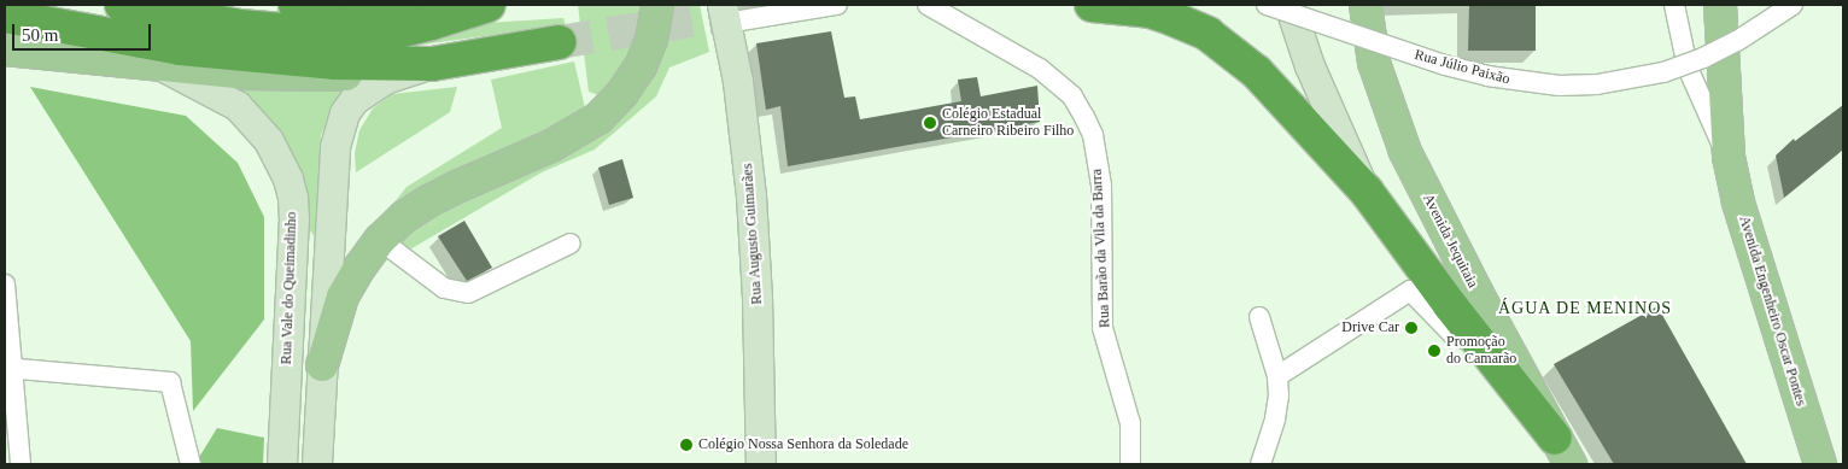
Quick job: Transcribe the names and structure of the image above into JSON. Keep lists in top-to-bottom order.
{
  "streets": {
    "main road": ["Avenida Jequitaia", "Avenida Engenheiro Oscar Pontes"],
    "street": [
      "Rua Júlio Paixão",
      "Rua Augusto Guimarães",
      "Rua Barão da Vila da Barra",
      "Rua Vale do Queimadinho"
    ]
  },
  "districts": ["ÁGUA DE MENINOS"],
  "places": [
    "Colégio Estadual Carneiro Ribeiro Filho",
    "Drive Car",
    "Promoção do Camarão",
    "Colégio Nossa Senhora da Soledade"
  ],
  "scale_bar": "50 m"
}
